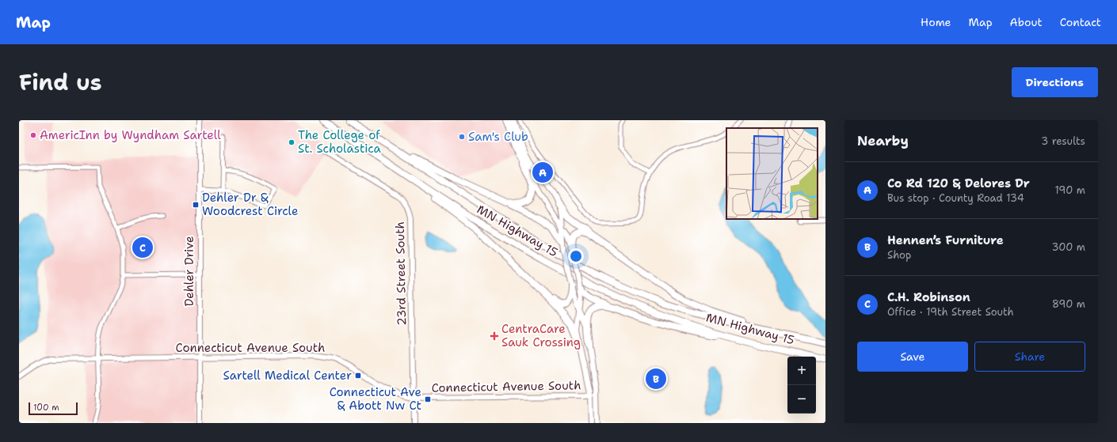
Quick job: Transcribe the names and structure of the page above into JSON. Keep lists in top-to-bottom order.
{
  "streets": {
    "highway": ["MN Highway 15"],
    "street": ["Dehler Drive", "23rd Street South", "Connecticut Avenue South"]
  },
  "crossings": [
    ["Dehler Drive", "Connecticut Avenue South"],
    ["23rd Street South", "Connecticut Avenue South"]
  ],
  "places": {
    "other": ["AmericInn by Wyndham Sartell", "Sam's Club", "The College of St. Scholastica"],
    "transit": ["Dehler Dr & Woodcrest Circle", "Sartell Medical Center", "Connecticut Ave & Abott Nw Ct"],
    "health": ["CentraCare Sauk Crossing"]
  },
  "scale_bar": "100 m",
  "page": {
    "header": "Map",
    "nav": [
      "Home",
      "Map",
      "About",
      "Contact"
    ],
    "title": "Find us",
    "buttons": [
      "Directions",
      ["Save", "Share"]
    ],
    "heading": ["Nearby", "3 results"],
    "pins": ["A", "C", "B"],
    "list": [
      {
        "mark": "A",
        "name": "Co Rd 120 & Delores Dr",
        "note": "Bus stop · County Road 134",
        "value": "190 m"
      },
      {
        "mark": "B",
        "name": "Hennen’s Furniture",
        "note": "Shop",
        "value": "300 m"
      },
      {
        "mark": "C",
        "name": "C.H. Robinson",
        "note": "Office · 19th Street South",
        "value": "890 m"
      }
    ],
    "map_buttons": ["+", "−"],
    "scale": "100 m"
  }
}
